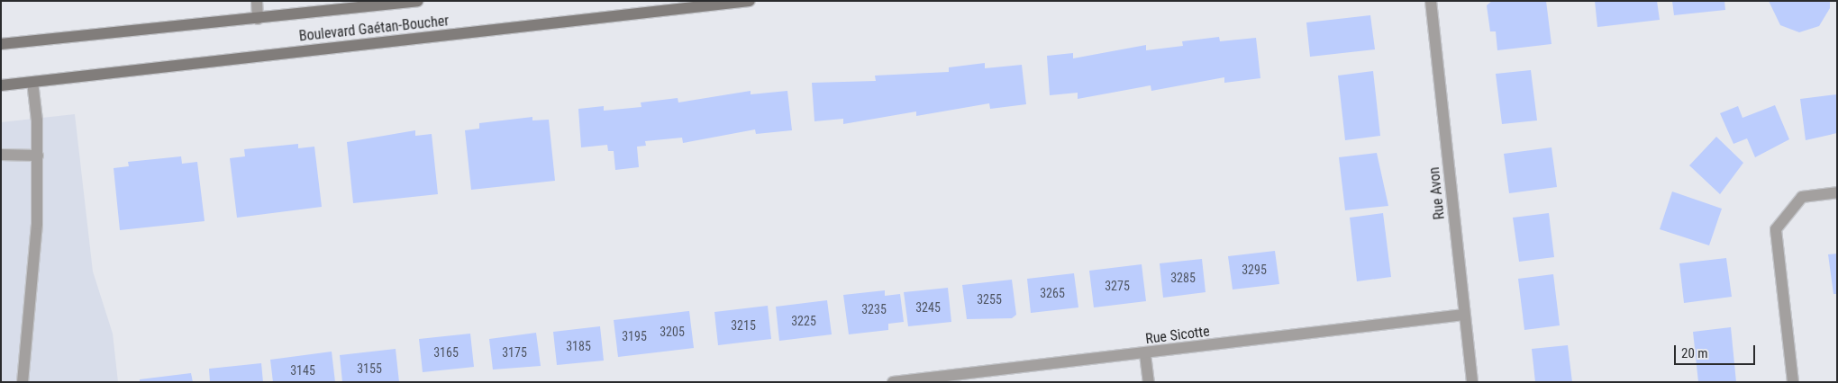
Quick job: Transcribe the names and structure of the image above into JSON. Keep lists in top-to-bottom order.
{
  "streets": {
    "main road": ["Boulevard Gaétan-Boucher"],
    "street": ["Rue Avon", "Rue Sicotte"]
  },
  "crossings": [
    ["Rue Avon", "Rue Sicotte"]
  ],
  "house_numbers": [
    "3295",
    "3285",
    "3275",
    "3265",
    "3255",
    "3245",
    "3235",
    "3225",
    "3215",
    "3205",
    "3195",
    "3185",
    "3165",
    "3175",
    "3155",
    "3145"
  ],
  "scale_bar": "20 m"
}
